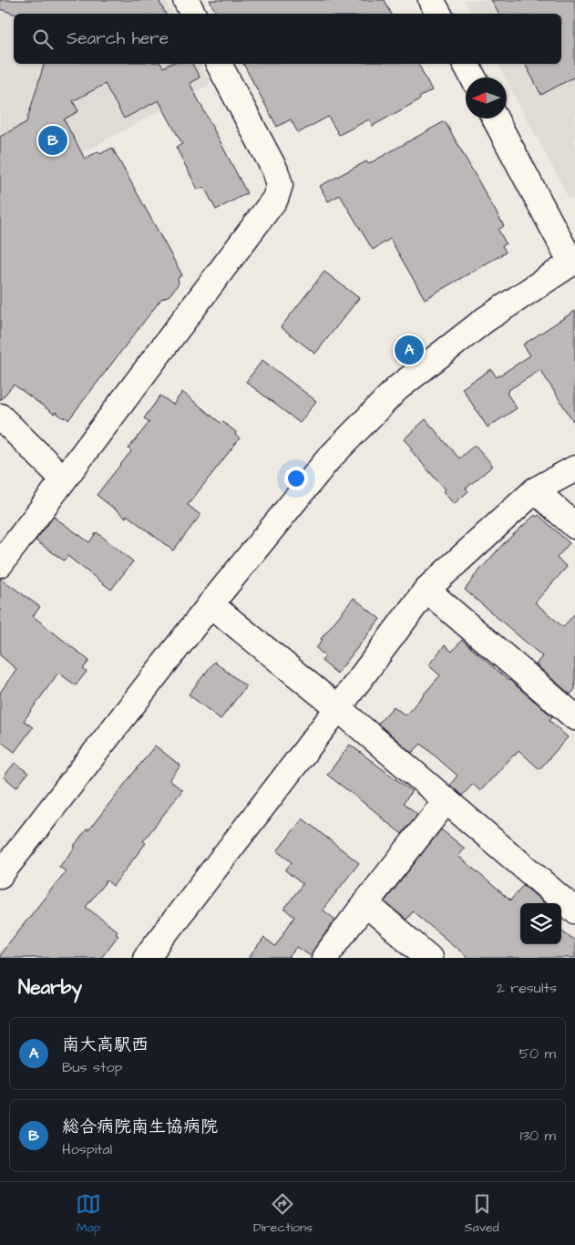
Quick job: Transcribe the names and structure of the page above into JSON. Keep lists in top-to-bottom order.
{
  "north": "left",
  "page": {
    "search": "Search here",
    "pins": ["B", "A"],
    "heading": ["Nearby", "2 results"],
    "list": [
      {
        "mark": "A",
        "name": "南大高駅西",
        "note": "Bus stop",
        "value": "50 m"
      },
      {
        "mark": "B",
        "name": "総合病院南生協病院",
        "note": "Hospital",
        "value": "130 m"
      }
    ],
    "nav": ["Map", "Directions", "Saved"]
  }
}
